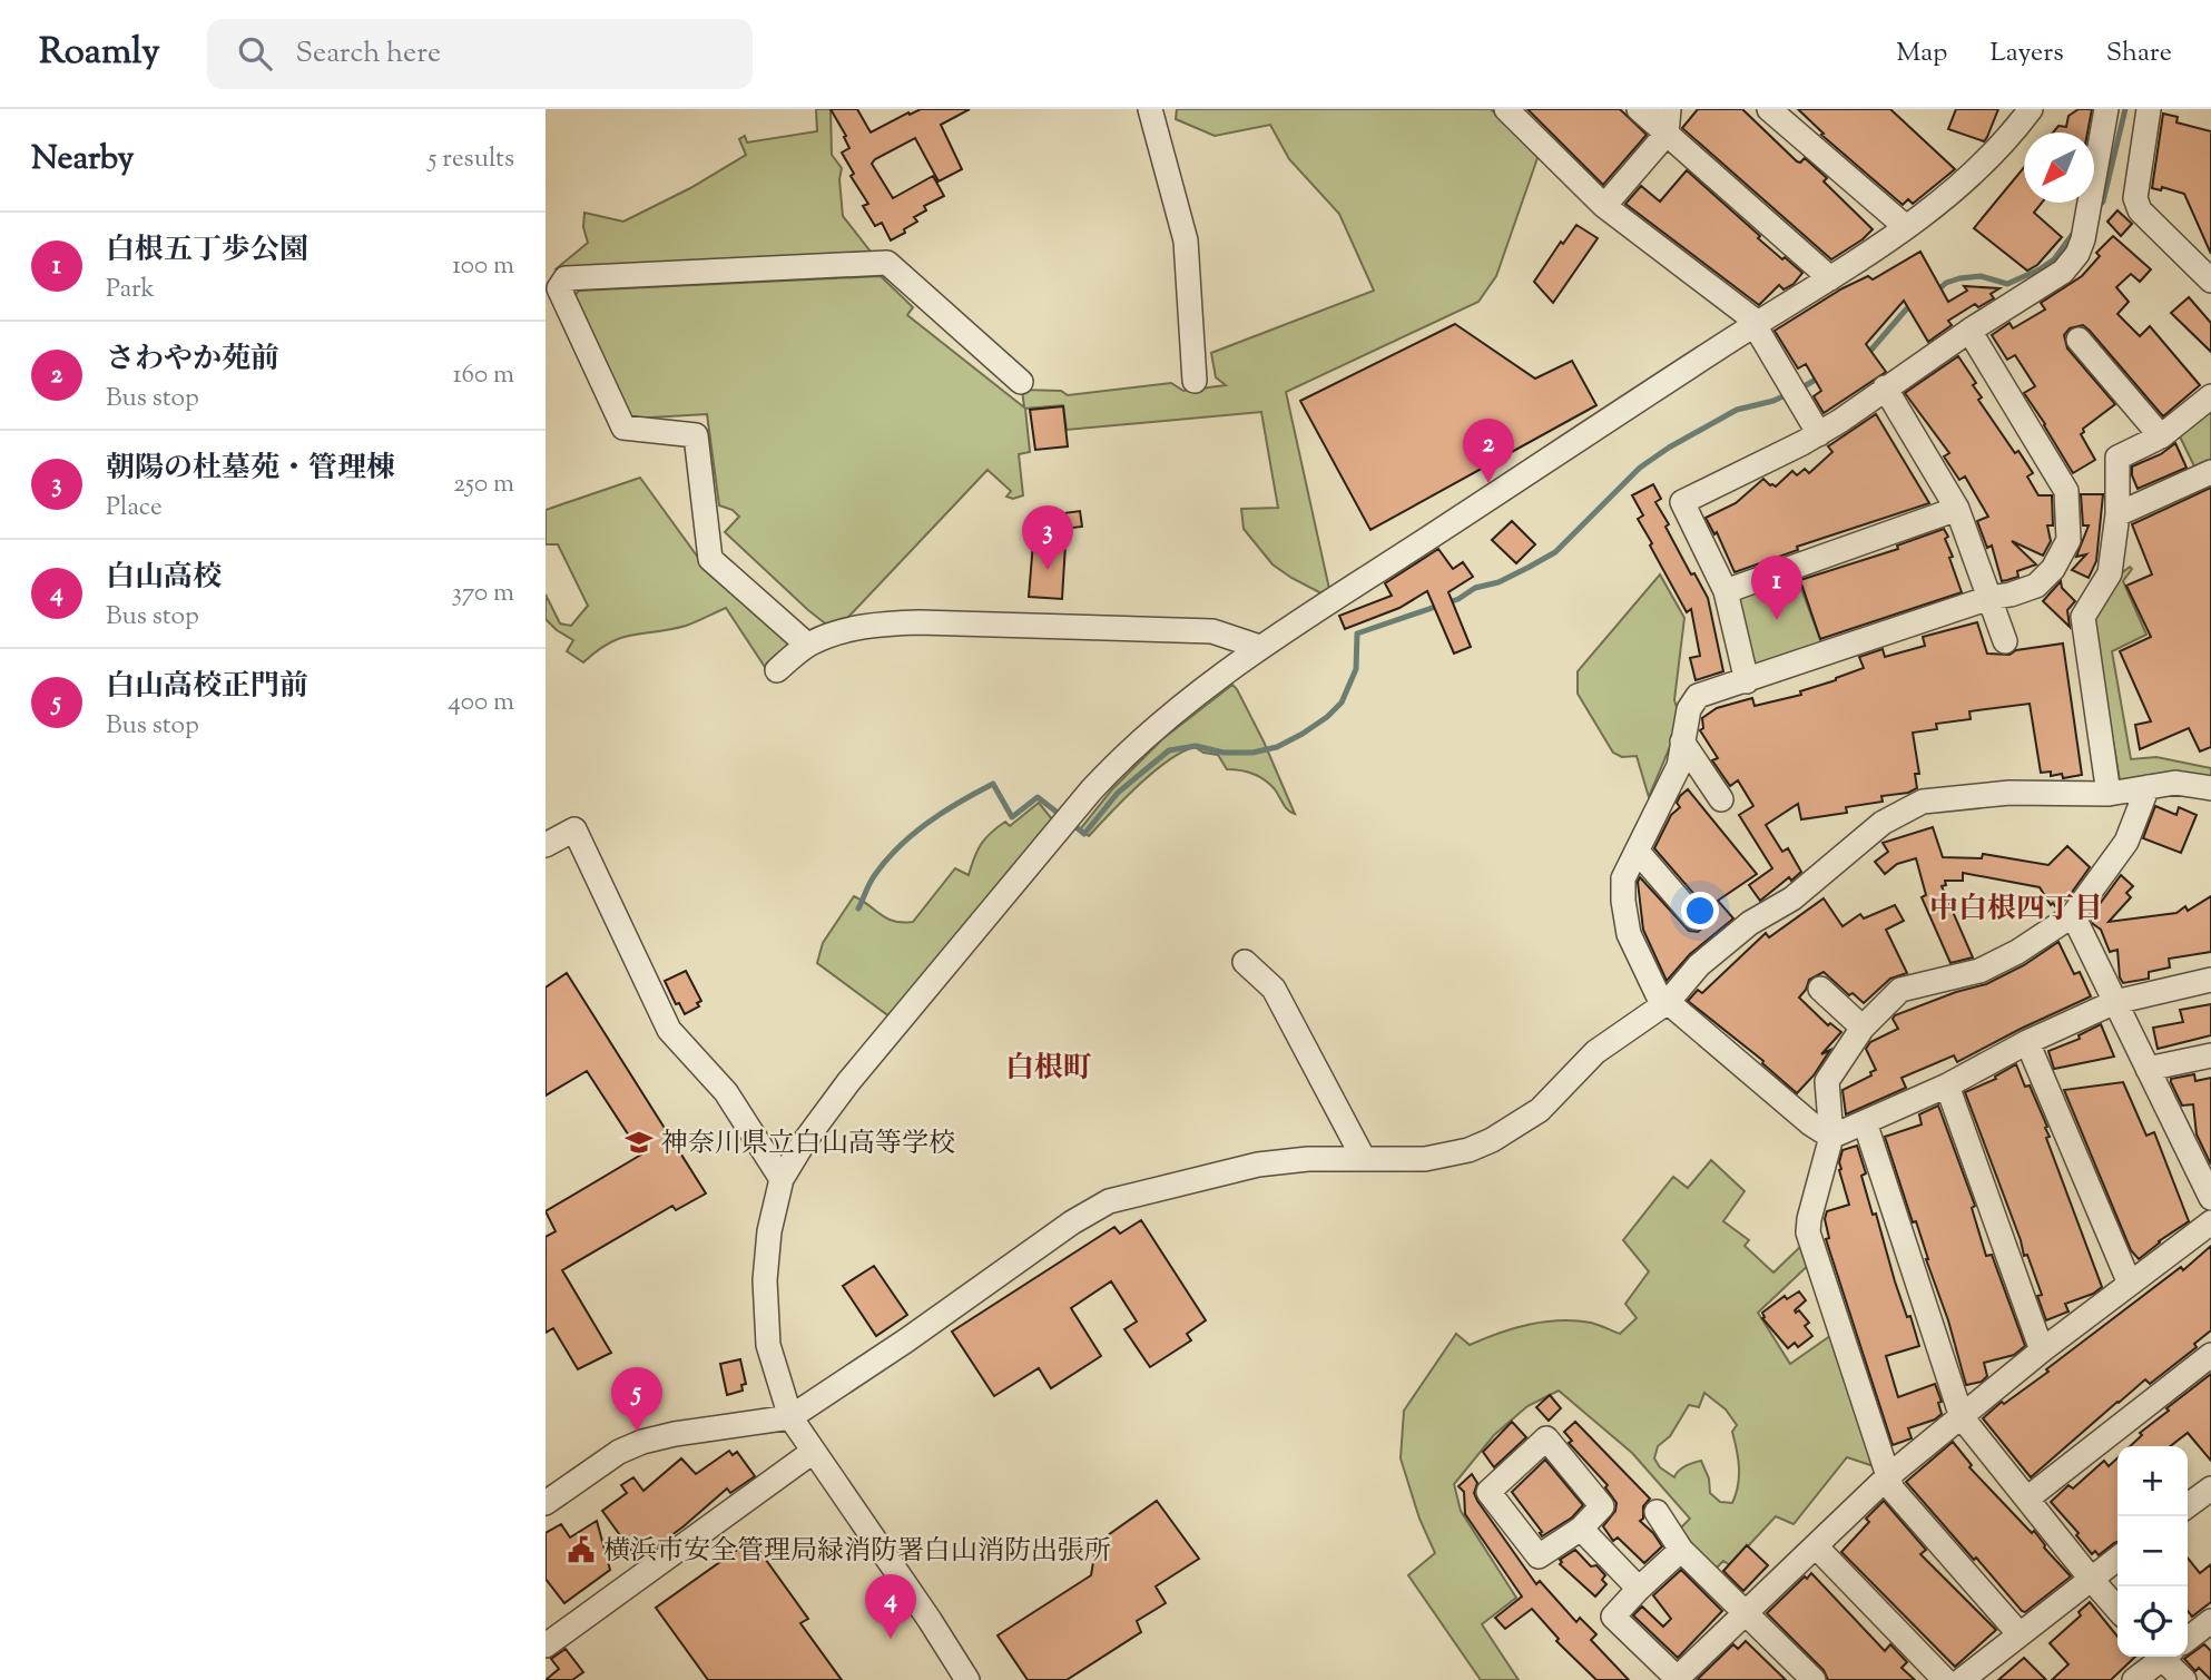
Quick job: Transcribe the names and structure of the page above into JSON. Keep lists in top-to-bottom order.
{
  "districts": ["中白根四丁目", "白根町"],
  "places": {
    "school or university": ["神奈川県立白山高等学校"],
    "public building": ["横浜市安全管理局緑消防署白山消防出張所"]
  },
  "north": "bottom left",
  "page": {
    "header": "Roamly",
    "search": "Search here",
    "nav": ["Map", "Layers", "Share"],
    "heading": ["Nearby", "5 results"],
    "list": [
      {
        "mark": "1",
        "name": "白根五丁歩公園",
        "note": "Park",
        "value": "100 m"
      },
      {
        "mark": "2",
        "name": "さわやか苑前",
        "note": "Bus stop",
        "value": "160 m"
      },
      {
        "mark": "3",
        "name": "朝陽の杜墓苑・管理棟",
        "note": "Place",
        "value": "250 m"
      },
      {
        "mark": "4",
        "name": "白山高校",
        "note": "Bus stop",
        "value": "370 m"
      },
      {
        "mark": "5",
        "name": "白山高校正門前",
        "note": "Bus stop",
        "value": "400 m"
      }
    ],
    "pins": [
      "2",
      "3",
      "1",
      "5",
      "4"
    ],
    "map_buttons": ["+", "−"]
  }
}
